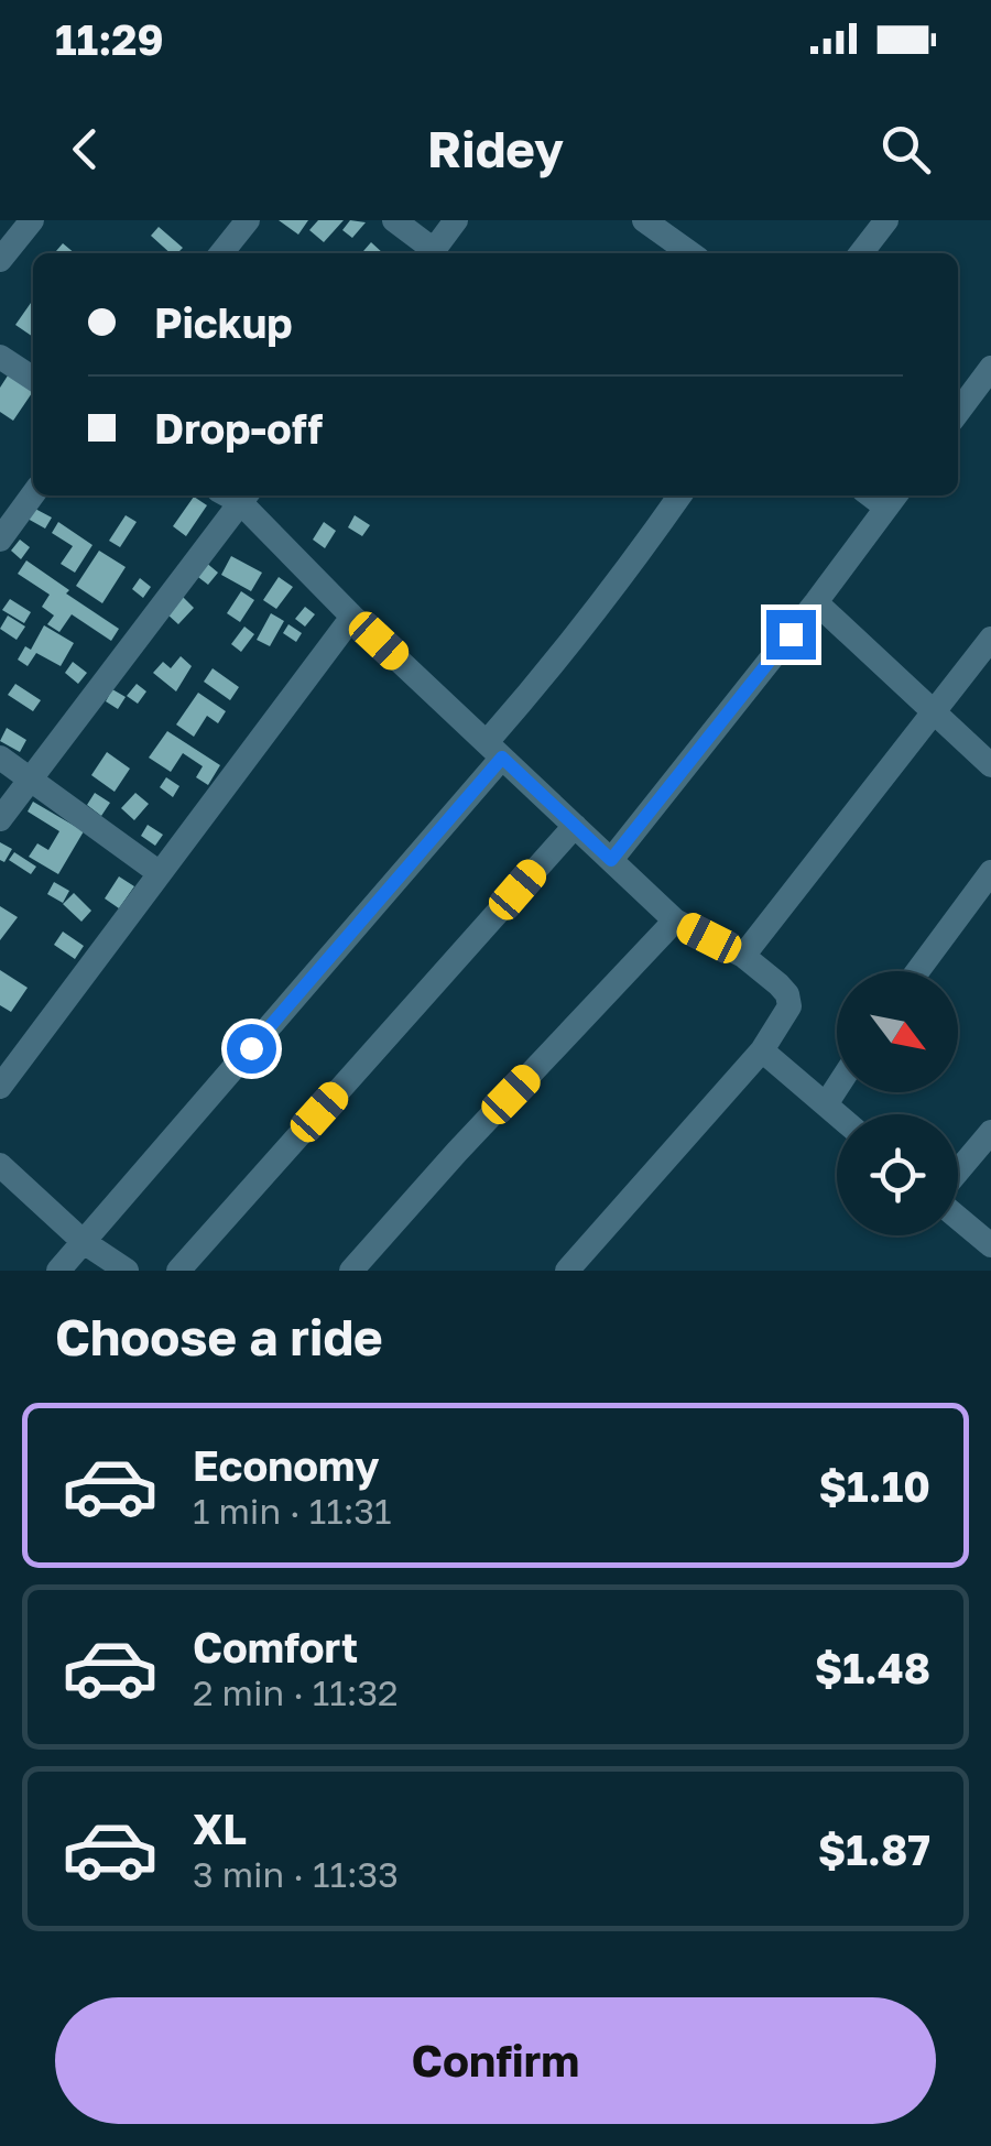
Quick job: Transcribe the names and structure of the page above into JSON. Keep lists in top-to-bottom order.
{
  "north": "bottom right",
  "page": {
    "status": "11:29",
    "header": "Ridey",
    "banner": ["Pickup", "Drop-off"],
    "heading": "Choose a ride",
    "list": [
      {
        "name": "Economy",
        "note": "1 min · 11:31",
        "value": "$1.10"
      },
      {
        "name": "Comfort",
        "note": "2 min · 11:32",
        "value": "$1.48"
      },
      {
        "name": "XL",
        "note": "3 min · 11:33",
        "value": "$1.87"
      }
    ],
    "buttons": "Confirm"
  }
}
